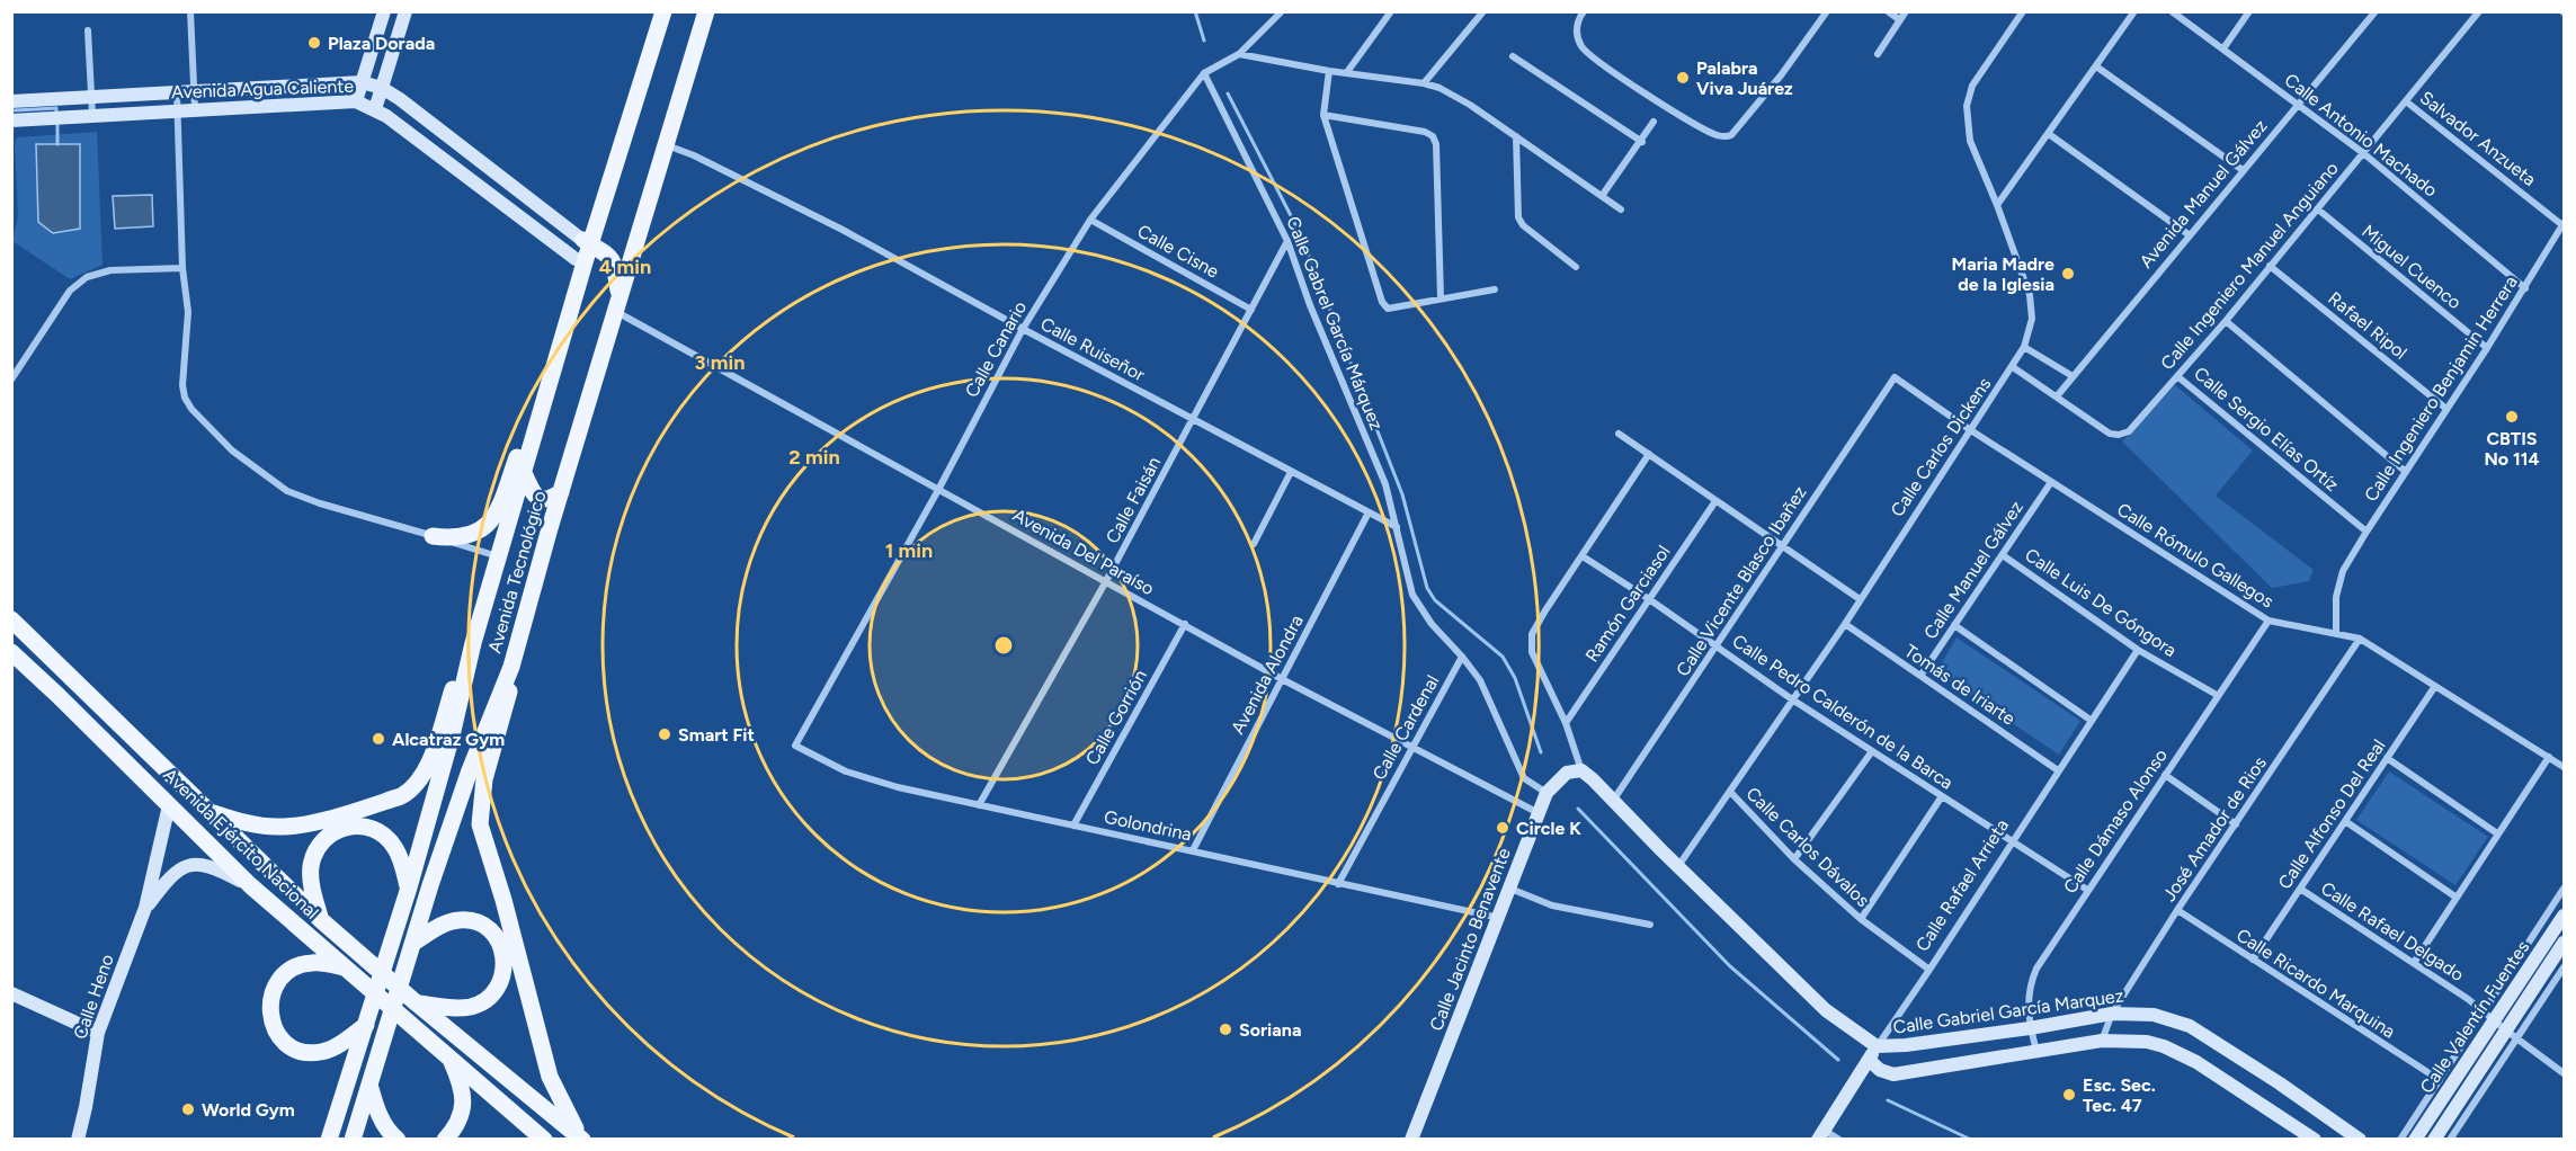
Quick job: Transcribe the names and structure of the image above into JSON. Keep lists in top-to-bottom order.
{
  "streets": {
    "main road": ["Avenida Tecnológico", "Avenida Ejército Nacional"],
    "street": [
      "Avenida Agua Caliente",
      "Calle Antonio Machado",
      "Salvador Anzueta",
      "Avenida Manuel Gálvez",
      "Calle Cisne",
      "Calle Ingeniero Manuel Anguiano",
      "Miguel Cuenco",
      "Calle Gabrel García Márquez",
      "Rafael Ripol",
      "Calle Canario",
      "Calle Ruiseñor",
      "Calle Ingeniero Benjamin Herrera",
      "Calle Sergio Elías Ortíz",
      "Calle Carlos Dickens",
      "Calle Faisán",
      "Avenida Del Paraíso",
      "Calle Rómulo Gallegos",
      "Calle Manuel Gálvez",
      "Calle Vicente Blasco Ibañez",
      "Calle Luis De Góngora",
      "Ramón Garciasol",
      "Avenida Alondra",
      "Tomás de Iriarte",
      "Calle Pedro Calderón de la Barca",
      "Calle Gorrión",
      "Calle Cardenal",
      "Calle Alfonso Del Real",
      "Calle Dámaso Alonso",
      "Golondrina",
      "José Amador de Rios",
      "Calle Carlos Dávalos",
      "Calle Rafael Arrieta",
      "Calle Rafael Delgado",
      "Calle Jacinto Benavente",
      "Calle Ricardo Marquina",
      "Calle Heno",
      "Calle Gabriel García Marquez",
      "Calle Valentín Fuentes"
    ]
  },
  "crossings": [
    ["Avenida Agua Caliente", "Avenida Tecnológico"],
    ["Calle Antonio Machado", "Avenida Manuel Gálvez"],
    ["Calle Antonio Machado", "Calle Ingeniero Manuel Anguiano"],
    ["Calle Antonio Machado", "Calle Ingeniero Benjamin Herrera"],
    ["Salvador Anzueta", "Calle Ingeniero Manuel Anguiano"],
    ["Salvador Anzueta", "Calle Ingeniero Benjamin Herrera"],
    ["Avenida Manuel Gálvez", "Calle Ingeniero Manuel Anguiano"],
    ["Calle Cisne", "Calle Canario"],
    ["Calle Cisne", "Calle Faisán"],
    ["Calle Ingeniero Manuel Anguiano", "Miguel Cuenco"],
    ["Calle Ingeniero Manuel Anguiano", "Rafael Ripol"],
    ["Calle Ingeniero Manuel Anguiano", "Calle Sergio Elías Ortíz"],
    ["Calle Ingeniero Manuel Anguiano", "Calle Carlos Dickens"],
    ["Miguel Cuenco", "Calle Ingeniero Benjamin Herrera"],
    ["Calle Gabrel García Márquez", "Calle Canario"],
    ["Calle Gabrel García Márquez", "Calle Ruiseñor"],
    ["Calle Gabrel García Márquez", "Calle Faisán"],
    ["Calle Gabrel García Márquez", "Calle Cardenal"],
    ["Rafael Ripol", "Calle Ingeniero Benjamin Herrera"],
    ["Calle Canario", "Calle Ruiseñor"],
    ["Calle Canario", "Avenida Del Paraíso"],
    ["Calle Canario", "Golondrina"],
    ["Calle Ruiseñor", "Calle Faisán"],
    ["Calle Ruiseñor", "Avenida Tecnológico"],
    ["Calle Ruiseñor", "Avenida Alondra"],
    ["Calle Ingeniero Benjamin Herrera", "Calle Sergio Elías Ortíz"],
    ["Calle Ingeniero Benjamin Herrera", "Calle Rómulo Gallegos"],
    ["Calle Carlos Dickens", "Calle Rómulo Gallegos"],
    ["Calle Carlos Dickens", "Tomás de Iriarte"],
    ["Calle Carlos Dickens", "Calle Pedro Calderón de la Barca"],
    ["Calle Carlos Dickens", "Calle Carlos Dávalos"],
    ["Calle Carlos Dickens", "Calle Gabriel García Marquez"],
    ["Calle Faisán", "Avenida Del Paraíso"],
    ["Calle Faisán", "Golondrina"],
    ["Avenida Del Paraíso", "Avenida Tecnológico"],
    ["Avenida Del Paraíso", "Avenida Alondra"],
    ["Avenida Del Paraíso", "Calle Gorrión"],
    ["Avenida Del Paraíso", "Calle Cardenal"],
    ["Avenida Del Paraíso", "Calle Jacinto Benavente"],
    ["Calle Rómulo Gallegos", "Calle Manuel Gálvez"],
    ["Calle Rómulo Gallegos", "Calle Vicente Blasco Ibañez"],
    ["Calle Rómulo Gallegos", "Calle Alfonso Del Real"],
    ["Calle Rómulo Gallegos", "Calle Dámaso Alonso"],
    ["Calle Rómulo Gallegos", "José Amador de Rios"],
    ["Calle Manuel Gálvez", "Calle Luis De Góngora"],
    ["Calle Manuel Gálvez", "Tomás de Iriarte"],
    ["Calle Vicente Blasco Ibañez", "Calle Pedro Calderón de la Barca"],
    ["Calle Vicente Blasco Ibañez", "Calle Gabriel García Marquez"],
    ["Calle Luis De Góngora", "Calle Dámaso Alonso"],
    ["Calle Luis De Góngora", "Calle Rafael Arrieta"],
    ["Ramón Garciasol", "Calle Pedro Calderón de la Barca"],
    ["Ramón Garciasol", "Calle Gabriel García Marquez"],
    ["Avenida Alondra", "Golondrina"],
    ["Tomás de Iriarte", "Calle Rafael Arrieta"],
    ["Calle Pedro Calderón de la Barca", "Calle Dámaso Alonso"],
    ["Calle Pedro Calderón de la Barca", "Calle Rafael Arrieta"],
    ["Calle Pedro Calderón de la Barca", "Calle Gabriel García Marquez"],
    ["Calle Gorrión", "Golondrina"],
    ["Calle Cardenal", "Golondrina"],
    ["Calle Alfonso Del Real", "Calle Rafael Delgado"],
    ["Calle Alfonso Del Real", "Calle Ricardo Marquina"],
    ["Calle Dámaso Alonso", "Calle Gabriel García Marquez"],
    ["Golondrina", "Calle Jacinto Benavente"],
    ["José Amador de Rios", "Calle Ricardo Marquina"],
    ["José Amador de Rios", "Calle Gabriel García Marquez"],
    ["Avenida Ejército Nacional", "Calle Heno"],
    ["Calle Carlos Dávalos", "Calle Rafael Arrieta"],
    ["Calle Rafael Arrieta", "Calle Gabriel García Marquez"],
    ["Calle Rafael Delgado", "Calle Valentín Fuentes"],
    ["Calle Jacinto Benavente", "Calle Gabriel García Marquez"]
  ],
  "places": [
    "Plaza Dorada",
    "Palabra Viva Juárez",
    "Maria Madre de la Iglesia",
    "CBTIS No 114",
    "Smart Fit",
    "Alcatraz Gym",
    "Circle K",
    "Soriana",
    "Esc. Sec. Tec. 47",
    "World Gym"
  ],
  "rings": [
    "4 min",
    "3 min",
    "2 min",
    "1 min"
  ]
}
